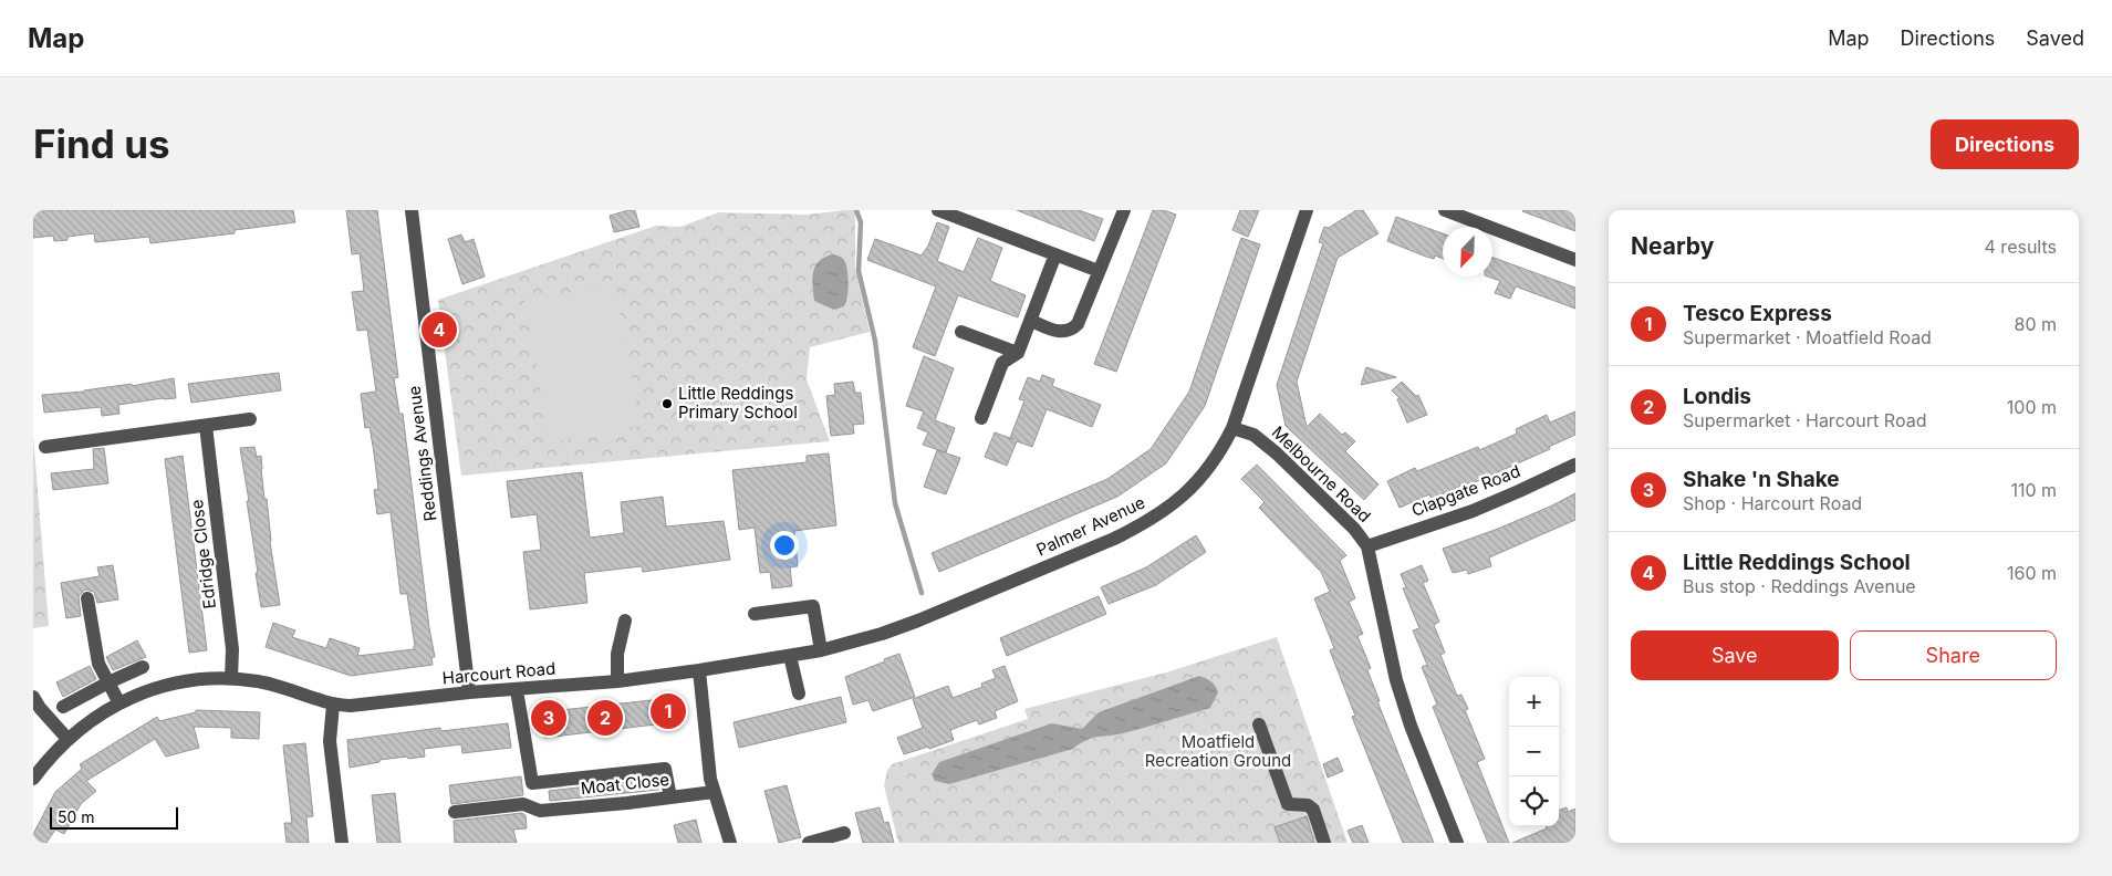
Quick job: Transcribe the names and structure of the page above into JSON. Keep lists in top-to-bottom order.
{
  "streets": {
    "street": [
      "Reddings Avenue",
      "Melbourne Road",
      "Clapgate Road",
      "Palmer Avenue",
      "Edridge Close",
      "Harcourt Road",
      "Moat Close"
    ]
  },
  "crossings": [
    ["Reddings Avenue", "Harcourt Road"],
    ["Melbourne Road", "Clapgate Road"],
    ["Melbourne Road", "Palmer Avenue"],
    ["Palmer Avenue", "Harcourt Road"],
    ["Edridge Close", "Harcourt Road"]
  ],
  "parks": ["Moatfield Recreation Ground"],
  "places": ["Little Reddings Primary School"],
  "scale_bar": "50 m",
  "north": "bottom left",
  "page": {
    "header": "Map",
    "nav": ["Map", "Directions", "Saved"],
    "buttons": [
      "Directions",
      ["Save", "Share"]
    ],
    "title": "Find us",
    "heading": ["Nearby", "4 results"],
    "list": [
      {
        "mark": "1",
        "name": "Tesco Express",
        "note": "Supermarket · Moatfield Road",
        "value": "80 m"
      },
      {
        "mark": "2",
        "name": "Londis",
        "note": "Supermarket · Harcourt Road",
        "value": "100 m"
      },
      {
        "mark": "3",
        "name": "Shake 'n Shake",
        "note": "Shop · Harcourt Road",
        "value": "110 m"
      },
      {
        "mark": "4",
        "name": "Little Reddings School",
        "note": "Bus stop · Reddings Avenue",
        "value": "160 m"
      }
    ],
    "pins": [
      "4",
      "1",
      "2",
      "3"
    ],
    "map_buttons": ["+", "−"],
    "scale": "50 m"
  }
}
